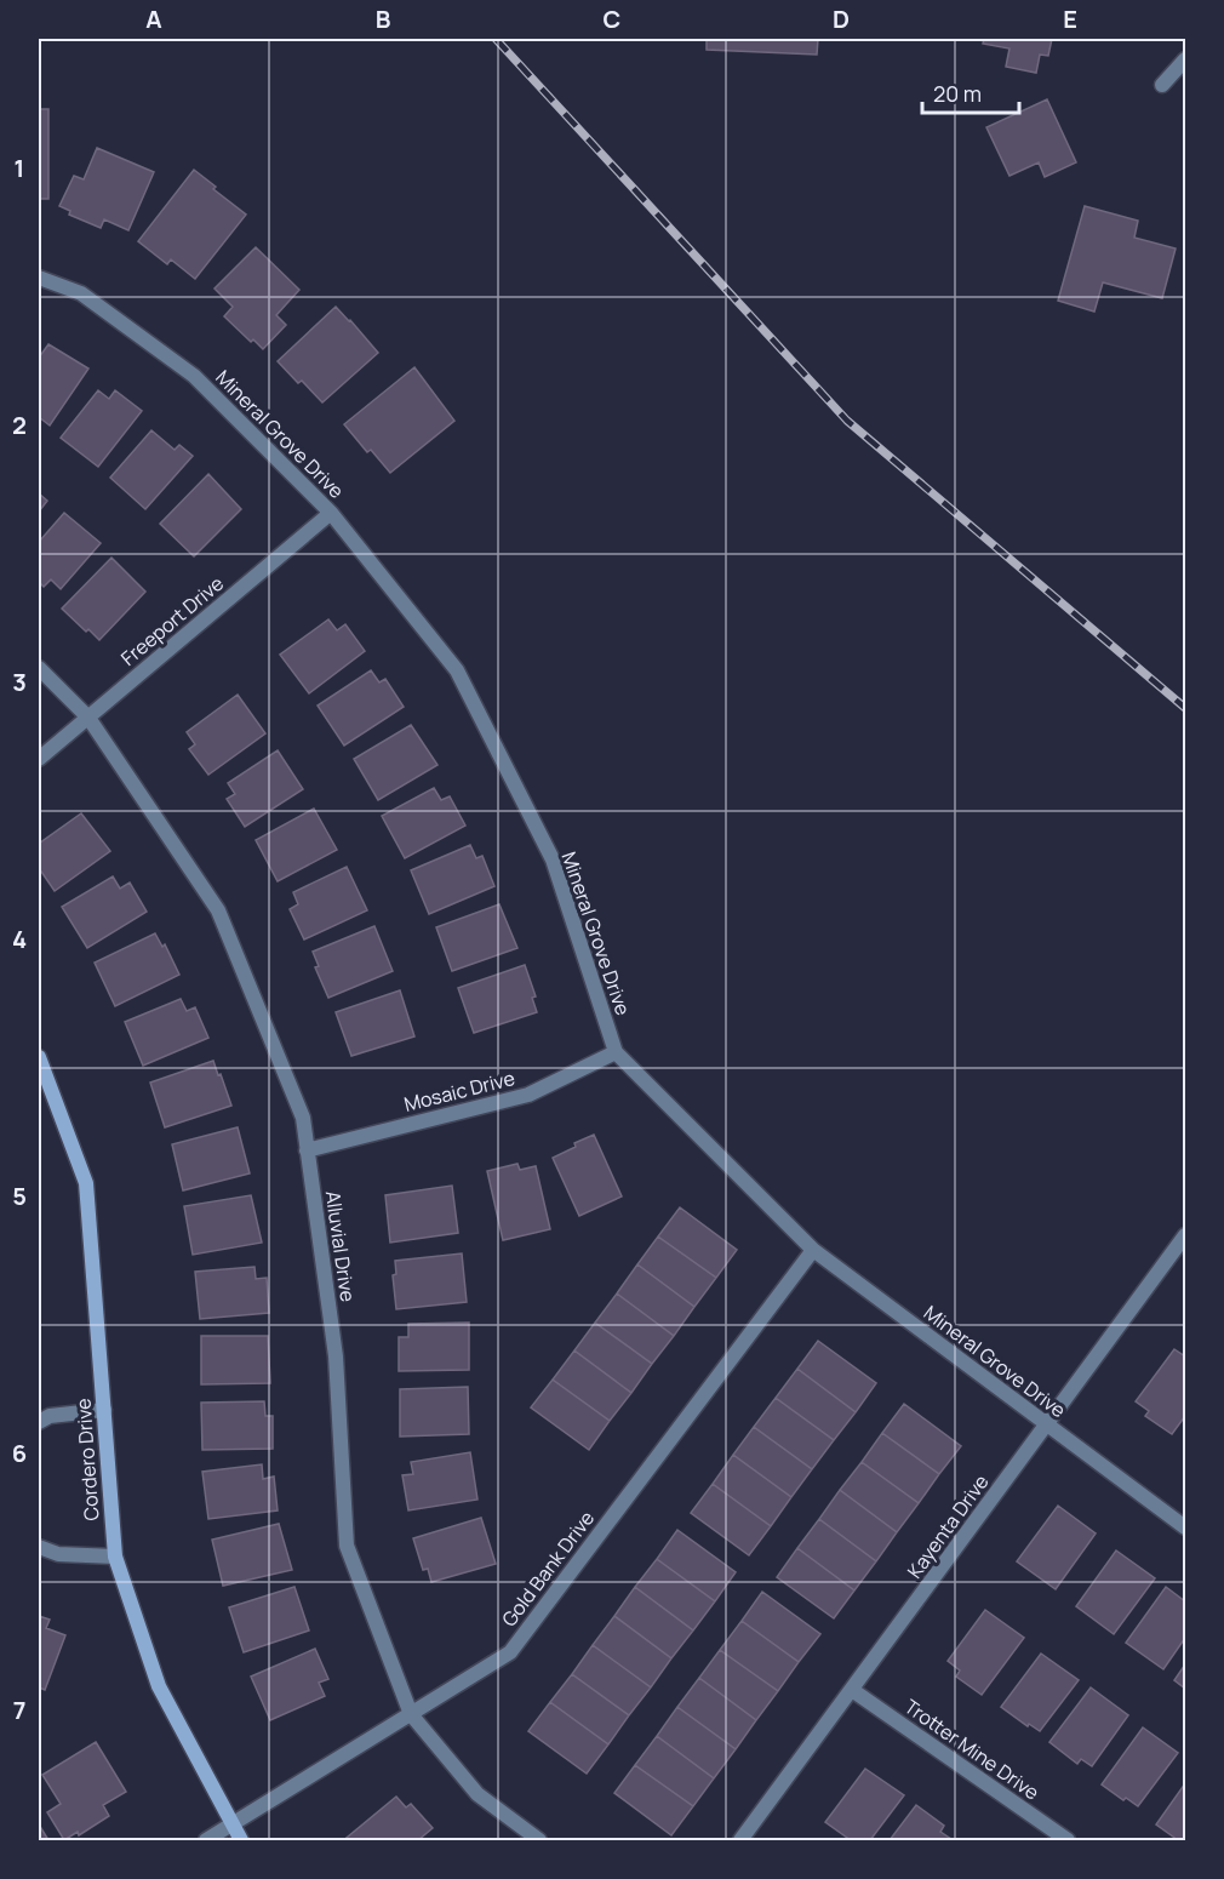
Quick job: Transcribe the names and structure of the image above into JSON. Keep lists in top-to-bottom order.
{
  "streets": {
    "street": [
      "Mineral Grove Drive",
      "Freeport Drive",
      "Mosaic Drive",
      "Alluvial Drive",
      "Cordero Drive",
      "Kayenta Drive",
      "Gold Bank Drive",
      "Trotter Mine Drive"
    ]
  },
  "crossings": [
    ["Mineral Grove Drive", "Freeport Drive"],
    ["Mineral Grove Drive", "Mosaic Drive"],
    ["Mineral Grove Drive", "Kayenta Drive"],
    ["Mineral Grove Drive", "Gold Bank Drive"],
    ["Freeport Drive", "Alluvial Drive"],
    ["Mosaic Drive", "Alluvial Drive"],
    ["Alluvial Drive", "Gold Bank Drive"],
    ["Cordero Drive", "Gold Bank Drive"],
    ["Kayenta Drive", "Trotter Mine Drive"]
  ],
  "scale_bar": "20 m",
  "grid": {
    "columns": [
      "A",
      "B",
      "C",
      "D",
      "E"
    ],
    "rows": [
      "1",
      "2",
      "3",
      "4",
      "5",
      "6",
      "7"
    ]
  }
}
